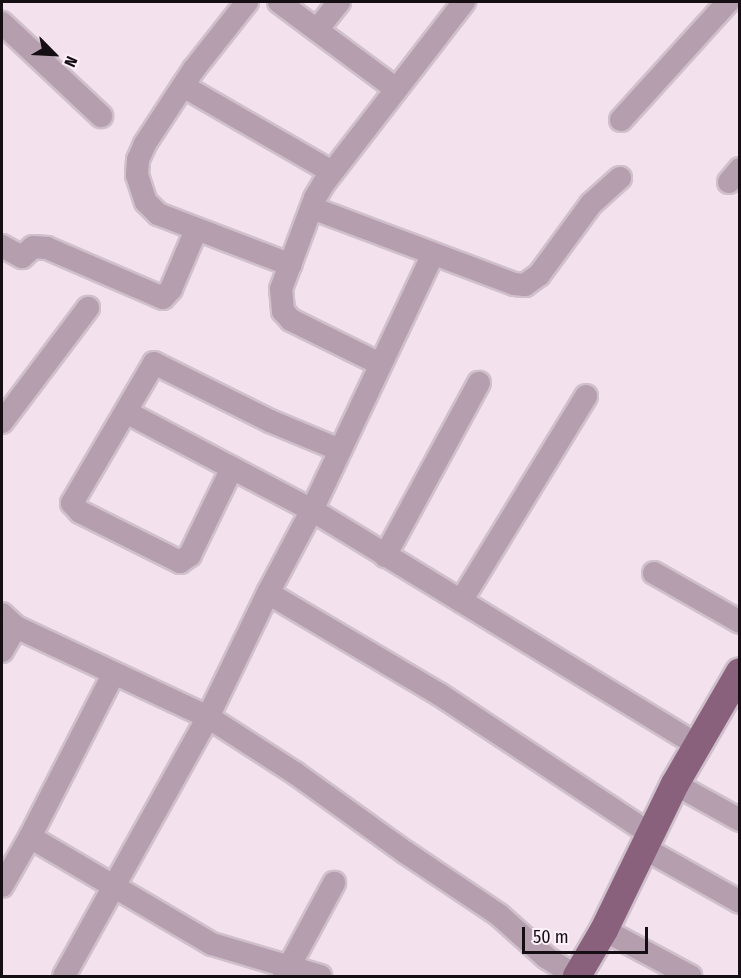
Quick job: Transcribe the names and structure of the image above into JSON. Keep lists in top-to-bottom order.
{
  "scale_bar": "50 m",
  "north": "bottom right"
}
